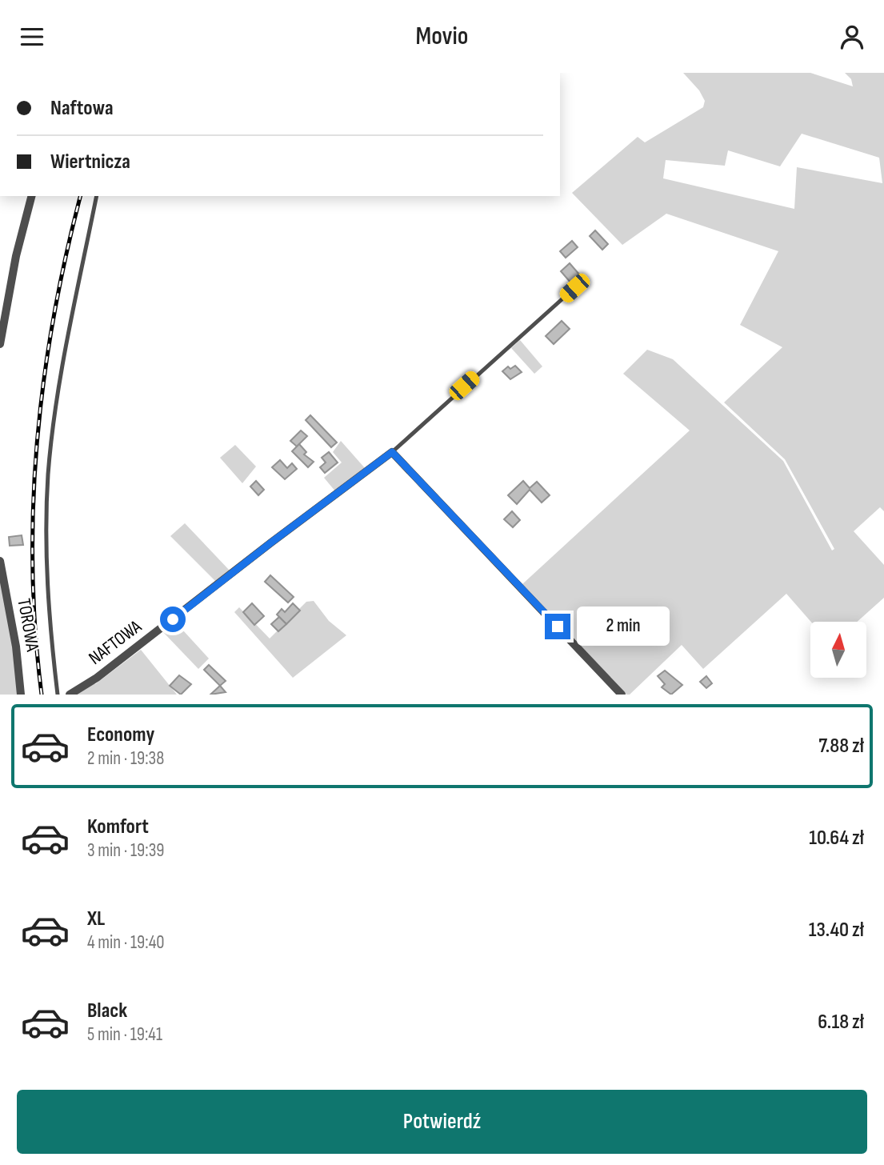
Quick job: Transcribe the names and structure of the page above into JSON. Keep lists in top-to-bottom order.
{
  "streets": {
    "street": ["TOROWA", "NAFTOWA"]
  },
  "north": "top",
  "page": {
    "header": "Movio",
    "banner": ["Naftowa", "Wiertnicza"],
    "bubble": "2 min",
    "list": [
      {
        "name": "Economy",
        "note": "2 min · 19:38",
        "value": "7.88 zł"
      },
      {
        "name": "Komfort",
        "note": "3 min · 19:39",
        "value": "10.64 zł"
      },
      {
        "name": "XL",
        "note": "4 min · 19:40",
        "value": "13.40 zł"
      },
      {
        "name": "Black",
        "note": "5 min · 19:41",
        "value": "6.18 zł"
      }
    ],
    "buttons": "Potwierdź"
  }
}
